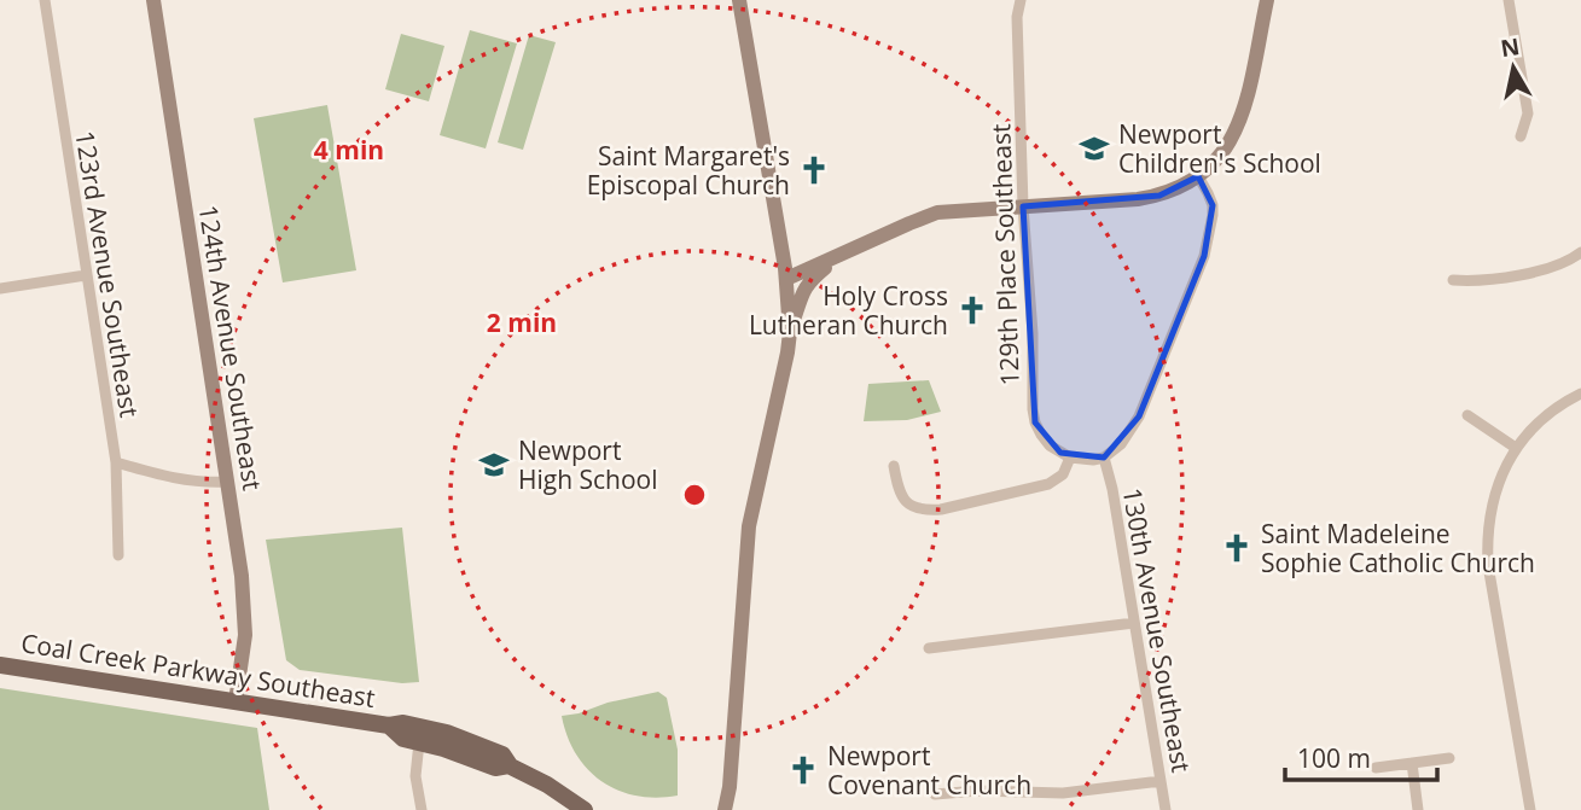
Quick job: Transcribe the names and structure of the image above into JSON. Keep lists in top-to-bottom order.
{
  "streets": {
    "main road": ["124th Avenue Southeast", "Coal Creek Parkway Southeast"],
    "street": ["129th Place Southeast", "123rd Avenue Southeast", "130th Avenue Southeast"]
  },
  "crossings": [
    ["124th Avenue Southeast", "Coal Creek Parkway Southeast"]
  ],
  "places": {
    "school or university": ["Newport Children's School", "Newport High School"],
    "church": [
      "Saint Margaret's Episcopal Church",
      "Holy Cross Lutheran Church",
      "Saint Madeleine Sophie Catholic Church",
      "Newport Covenant Church"
    ]
  },
  "scale_bar": "100 m",
  "north": "top",
  "rings": ["4 min", "2 min"]
}
